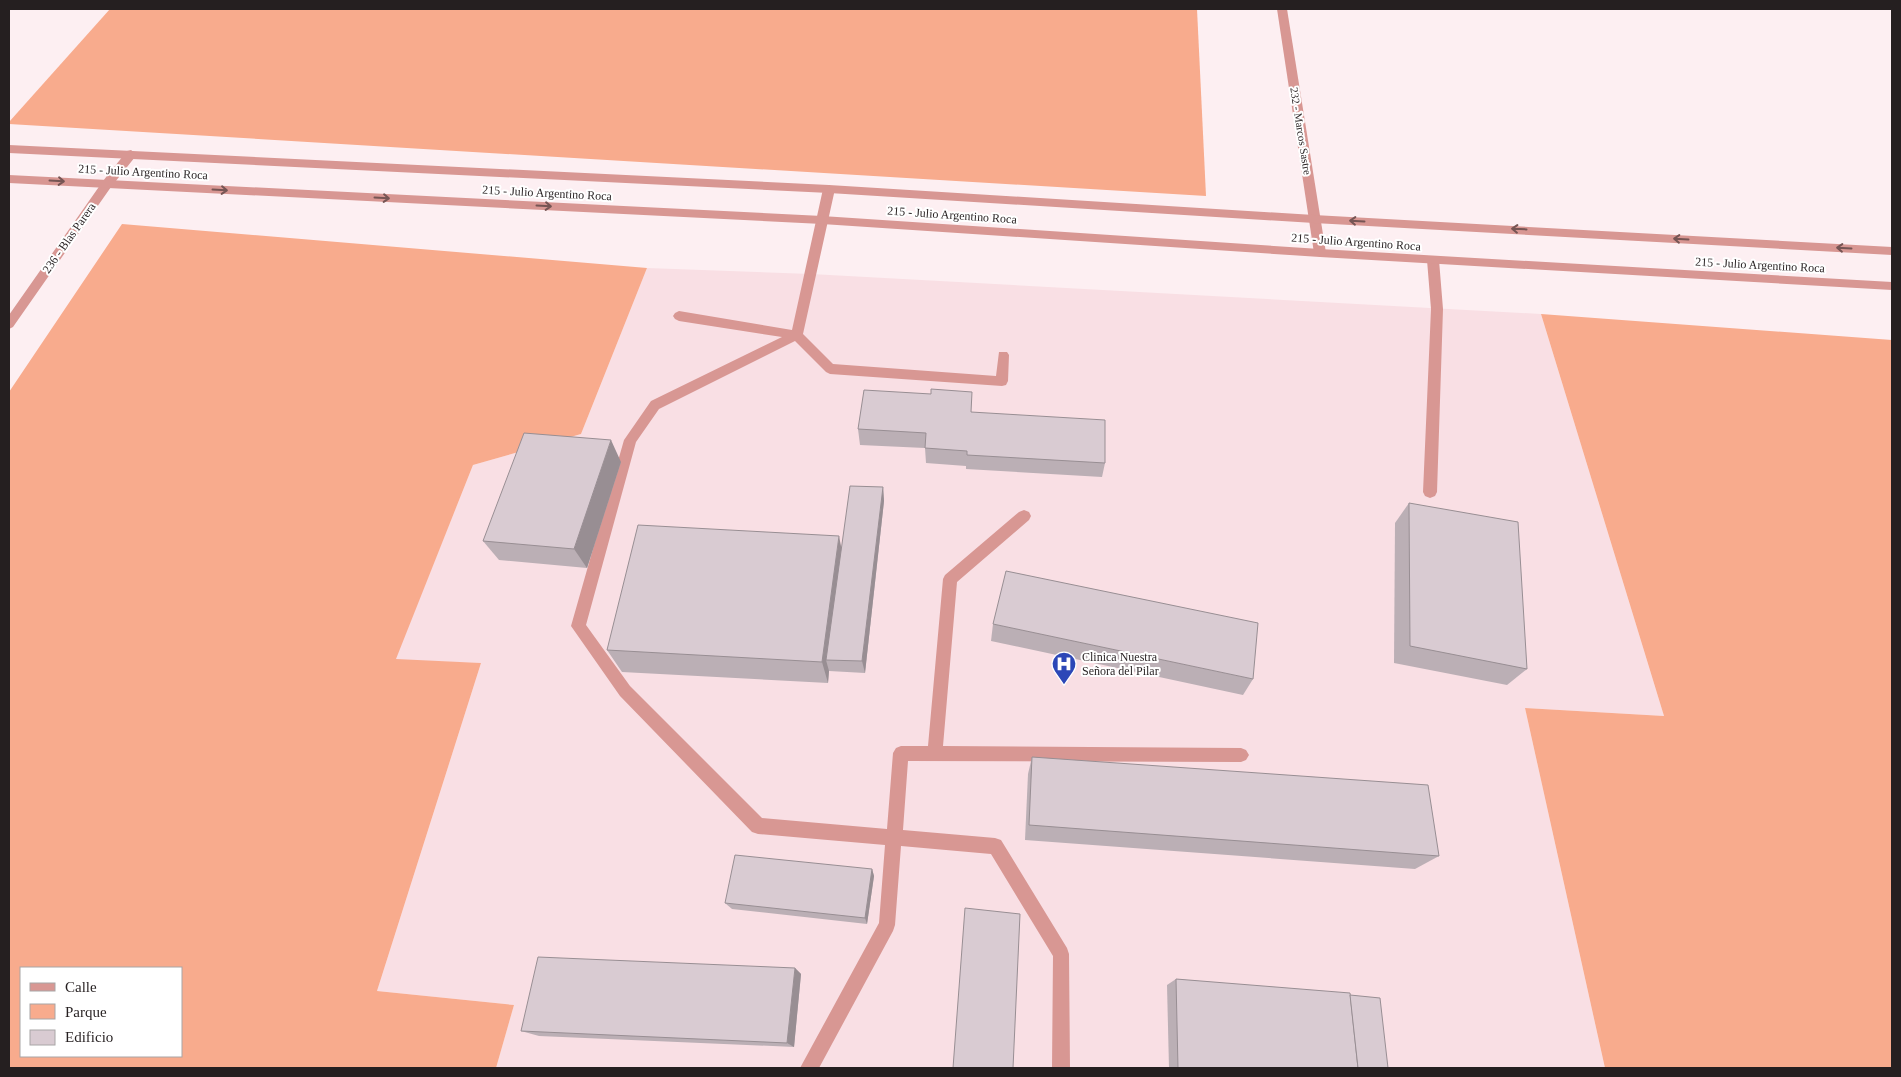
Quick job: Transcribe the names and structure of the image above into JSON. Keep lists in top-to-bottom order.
{
  "streets": {
    "street": ["232 - Marcos Sastre", "215 - Julio Argentino Roca", "236 - Blas Parera"]
  },
  "crossings": [
    ["232 - Marcos Sastre", "215 - Julio Argentino Roca"],
    ["215 - Julio Argentino Roca", "236 - Blas Parera"]
  ],
  "places": {
    "hospital": ["Clinica Nuestra Señora del Pilar"]
  },
  "legend": ["Calle", "Parque", "Edificio"]
}
